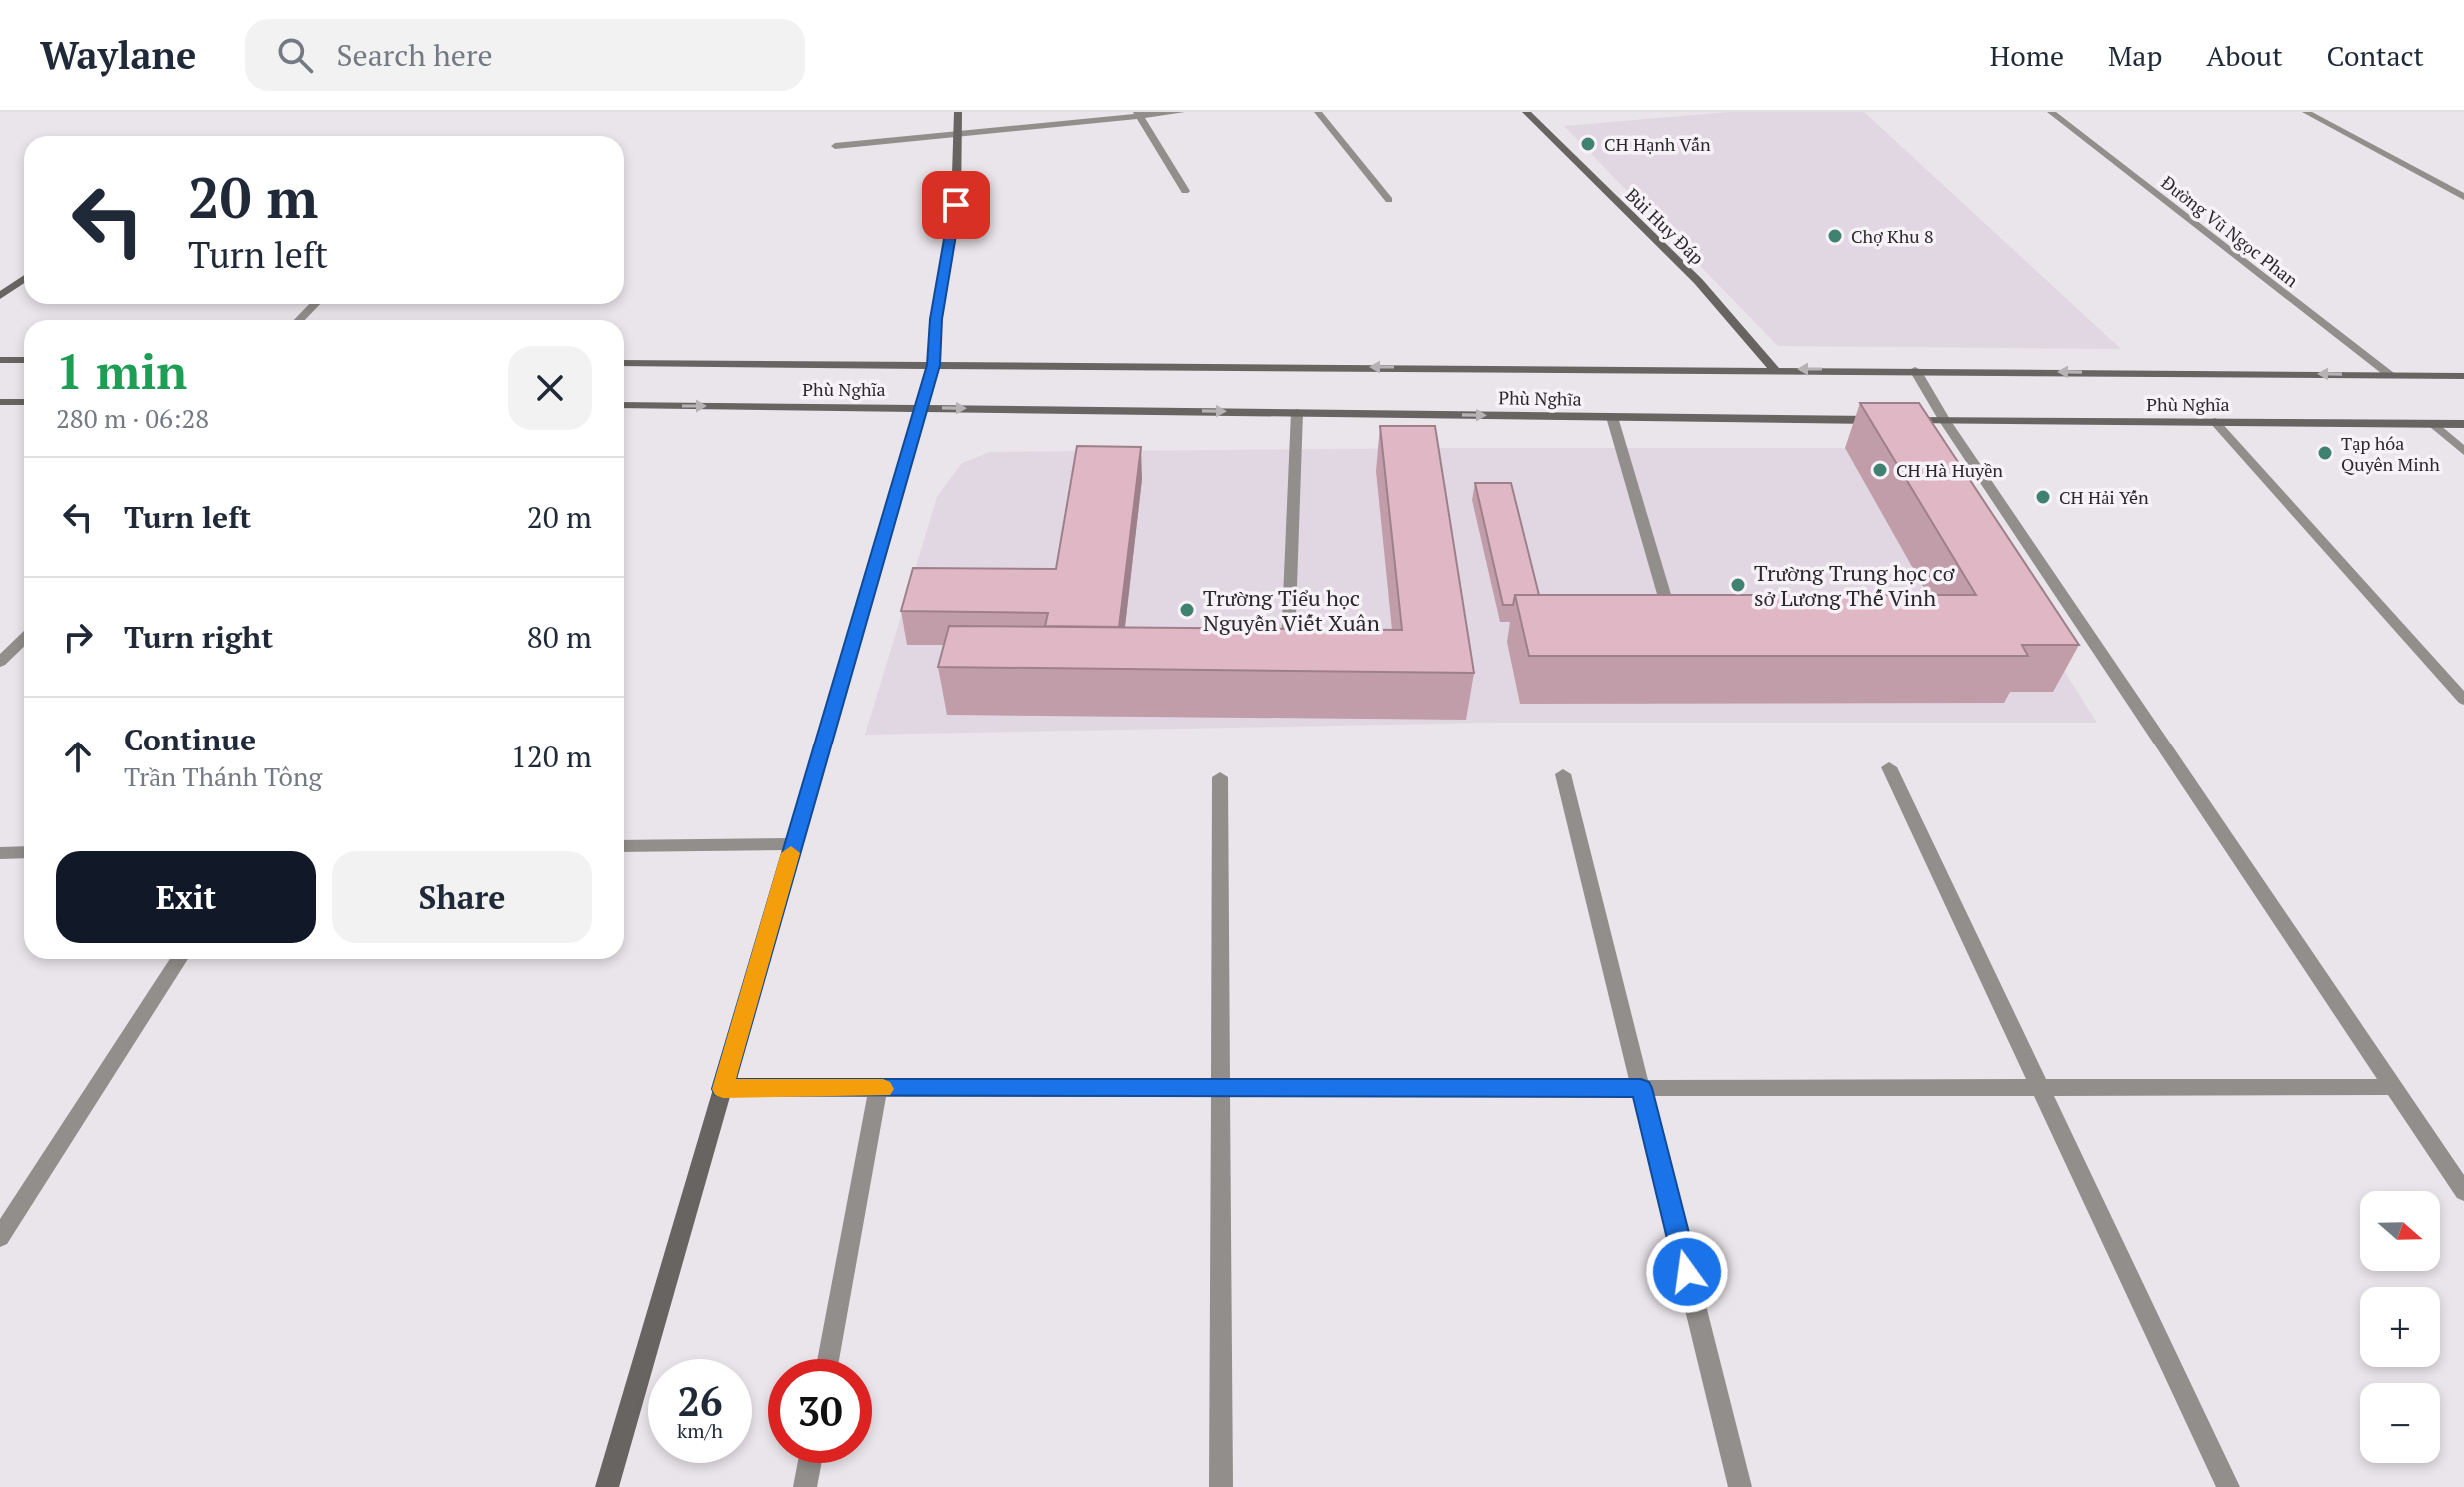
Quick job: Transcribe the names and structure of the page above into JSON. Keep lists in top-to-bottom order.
{
  "streets": {
    "street": ["Bùi Huy Đáp", "Đường Vũ Ngọc Phan", "Phù Nghĩa"]
  },
  "places": [
    "CH Hạnh Vấn",
    "Chợ Khu 8",
    "Tạp hóa Quyên Minh",
    "CH Hà Huyền",
    "CH Hải Yến",
    "Trường Trung học cơ sở Lương Thế Vinh",
    "Trường Tiểu học Nguyễn Viết Xuân"
  ],
  "north": "right",
  "page": {
    "header": "Waylane",
    "search": "Search here",
    "nav": [
      "Home",
      "Map",
      "About",
      "Contact"
    ],
    "turn": ["20 m", "Turn left"],
    "heading": ["1 min", "280 m · 06:28"],
    "list": [
      {
        "name": "Turn left",
        "value": "20 m"
      },
      {
        "name": "Turn right",
        "value": "80 m"
      },
      {
        "name": "Continue",
        "note": "Trần Thánh Tông",
        "value": "120 m"
      }
    ],
    "buttons": ["Exit", "Share"],
    "map_buttons": ["+", "−"],
    "speed": "26 km/h",
    "limit": "30"
  }
}
